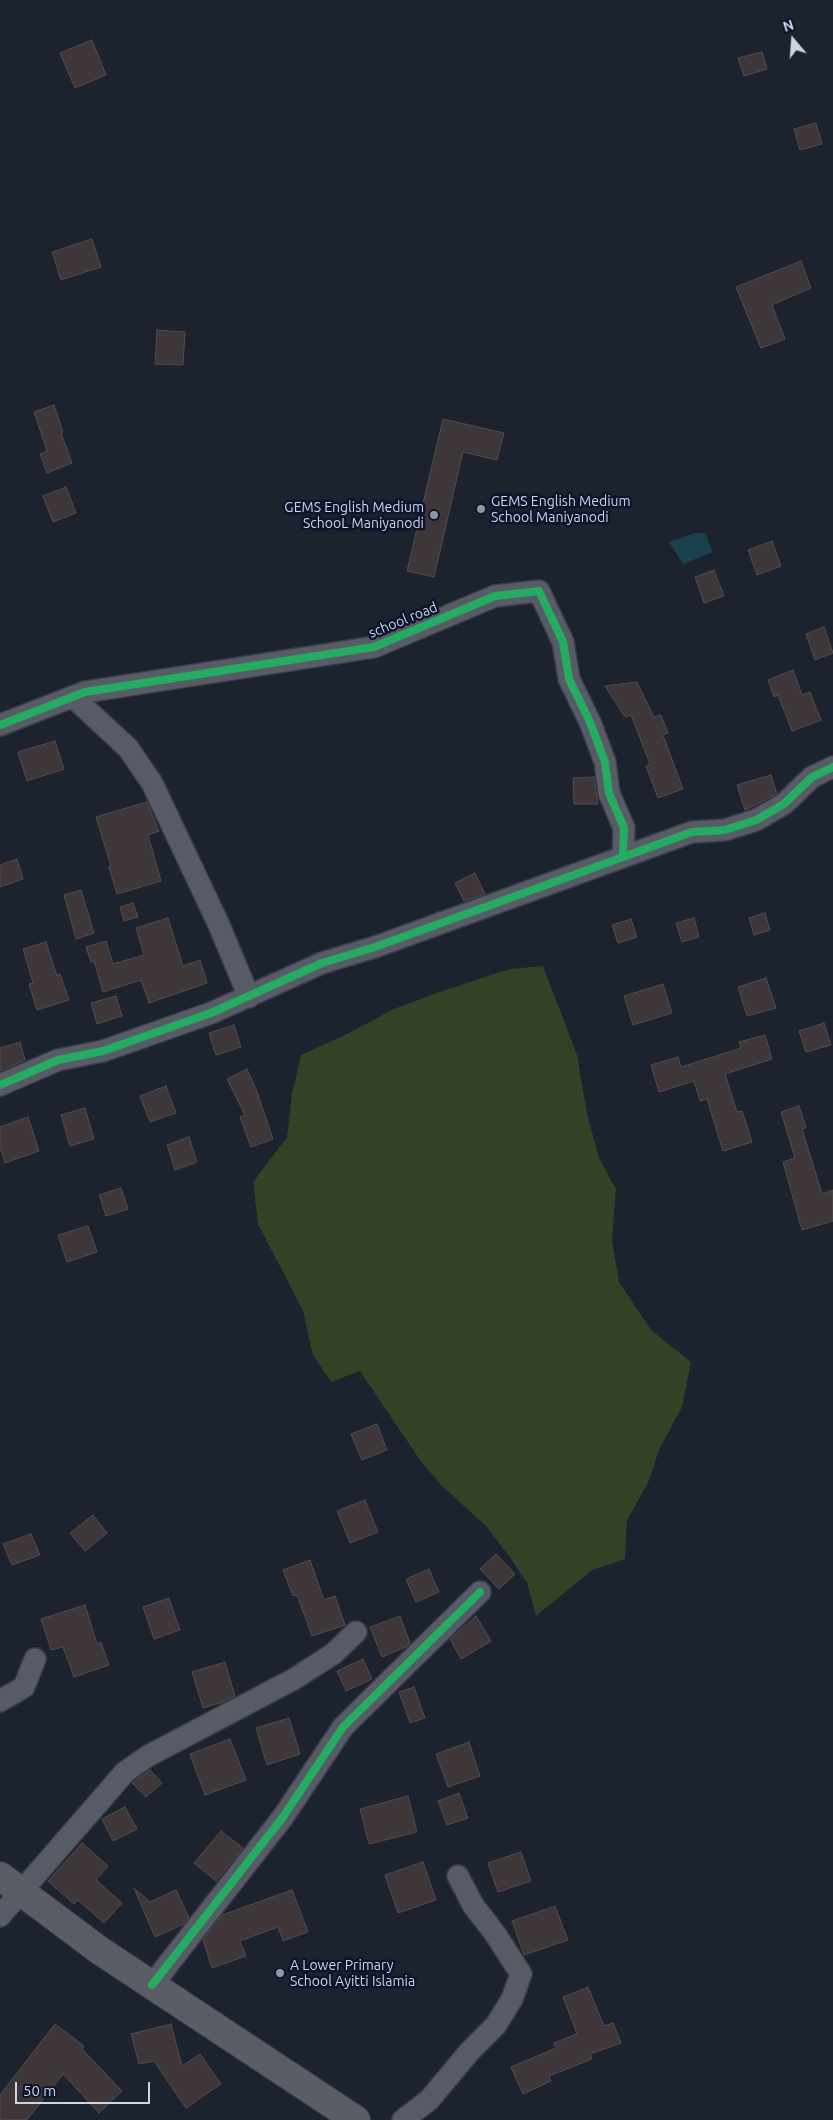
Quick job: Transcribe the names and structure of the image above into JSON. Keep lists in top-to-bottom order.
{
  "streets": {
    "street": ["school road"]
  },
  "places": ["GEMS English Medium School Maniyanodi", "GEMS English Medium SchooL Maniyanodi", "A Lower Primary School Ayitti Islamia"],
  "scale_bar": "50 m",
  "north": "top"
}
